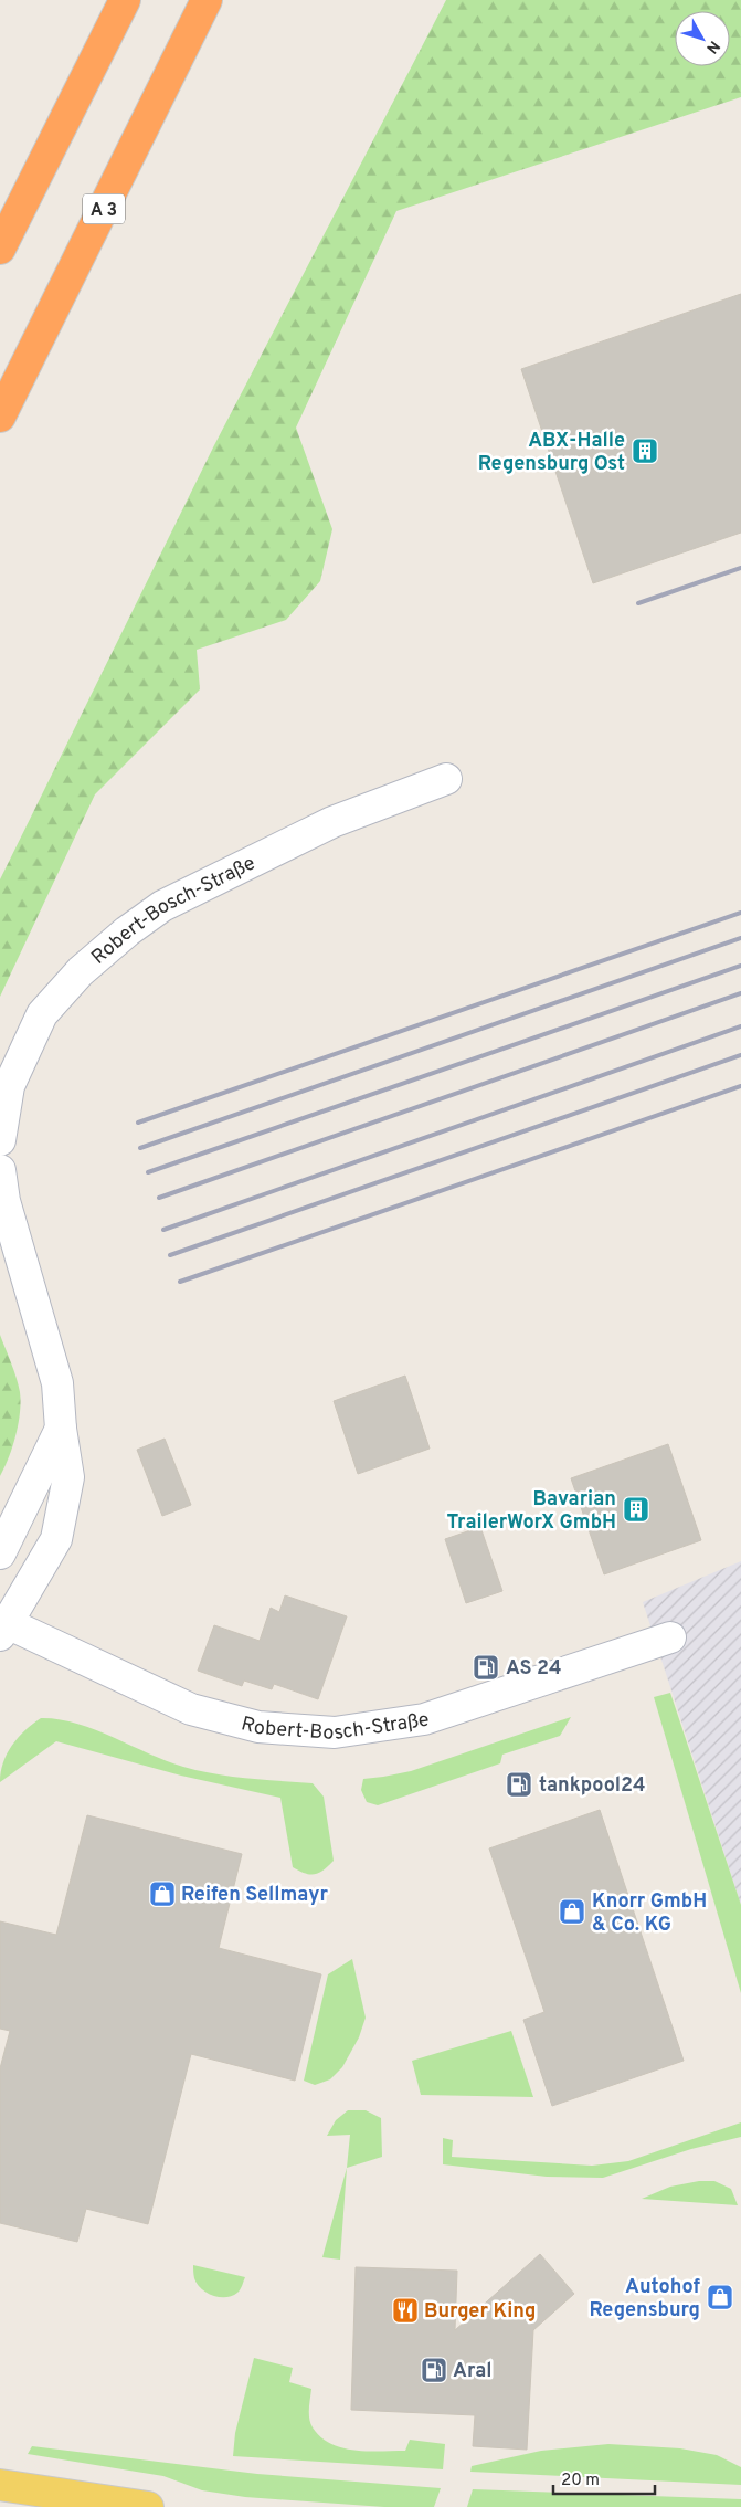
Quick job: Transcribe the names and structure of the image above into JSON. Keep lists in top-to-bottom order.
{
  "streets": {
    "highway": ["A 3"],
    "street": ["Robert-Bosch-Straße"]
  },
  "places": {
    "building": ["ABX-Halle Regensburg Ost", "Bavarian TrailerWorX GmbH"],
    "fuel station": ["AS 24", "tankpool24", "Aral"],
    "shop": ["Reifen Sellmayr", "Knorr GmbH & Co. KG", "Autohof Regensburg"],
    "restaurant": ["Burger King"]
  },
  "scale_bar": "20 m",
  "north": "bottom right"
}
